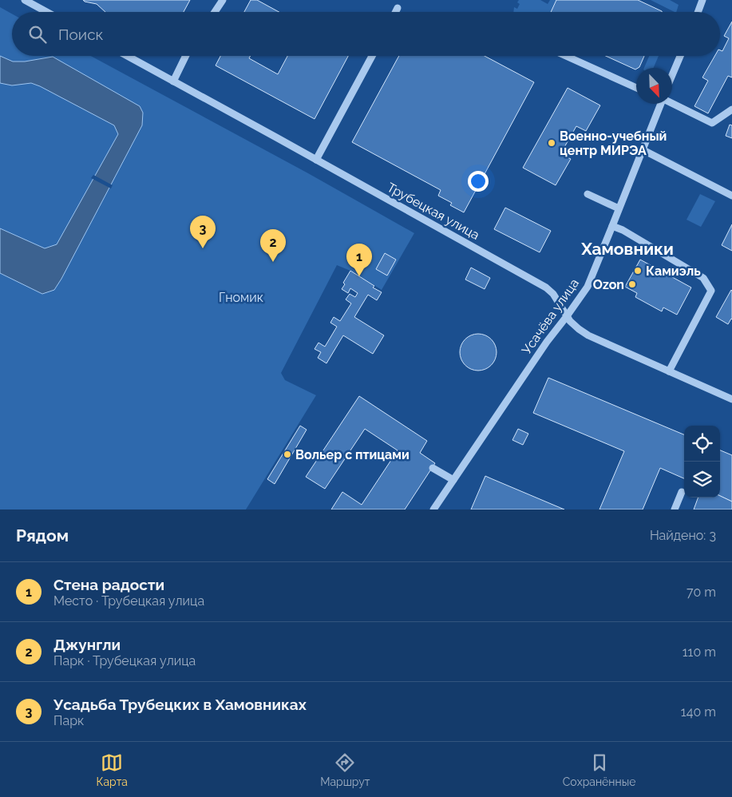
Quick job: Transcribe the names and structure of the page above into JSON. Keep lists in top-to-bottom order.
{
  "streets": {
    "street": ["Трубецкая улица", "Усачёва улица"]
  },
  "crossings": [
    ["Трубецкая улица", "Усачёва улица"]
  ],
  "districts": ["Хамовники"],
  "parks": ["Гномик"],
  "places": [
    "Военно-учебный центр МИРЭА",
    "Камиэль",
    "Ozon",
    "Вольер с птицами"
  ],
  "north": "bottom right",
  "page": {
    "search": "Поиск",
    "pins": ["3", "2", "1"],
    "heading": ["Рядом", "Найдено: 3"],
    "list": [
      {
        "mark": "1",
        "name": "Стена радости",
        "note": "Место · Трубецкая улица",
        "value": "70 m"
      },
      {
        "mark": "2",
        "name": "Джунгли",
        "note": "Парк · Трубецкая улица",
        "value": "110 m"
      },
      {
        "mark": "3",
        "name": "Усадьба Трубецких в Хамовниках",
        "note": "Парк",
        "value": "140 m"
      }
    ],
    "nav": ["Карта", "Маршрут", "Сохранённые"]
  }
}
